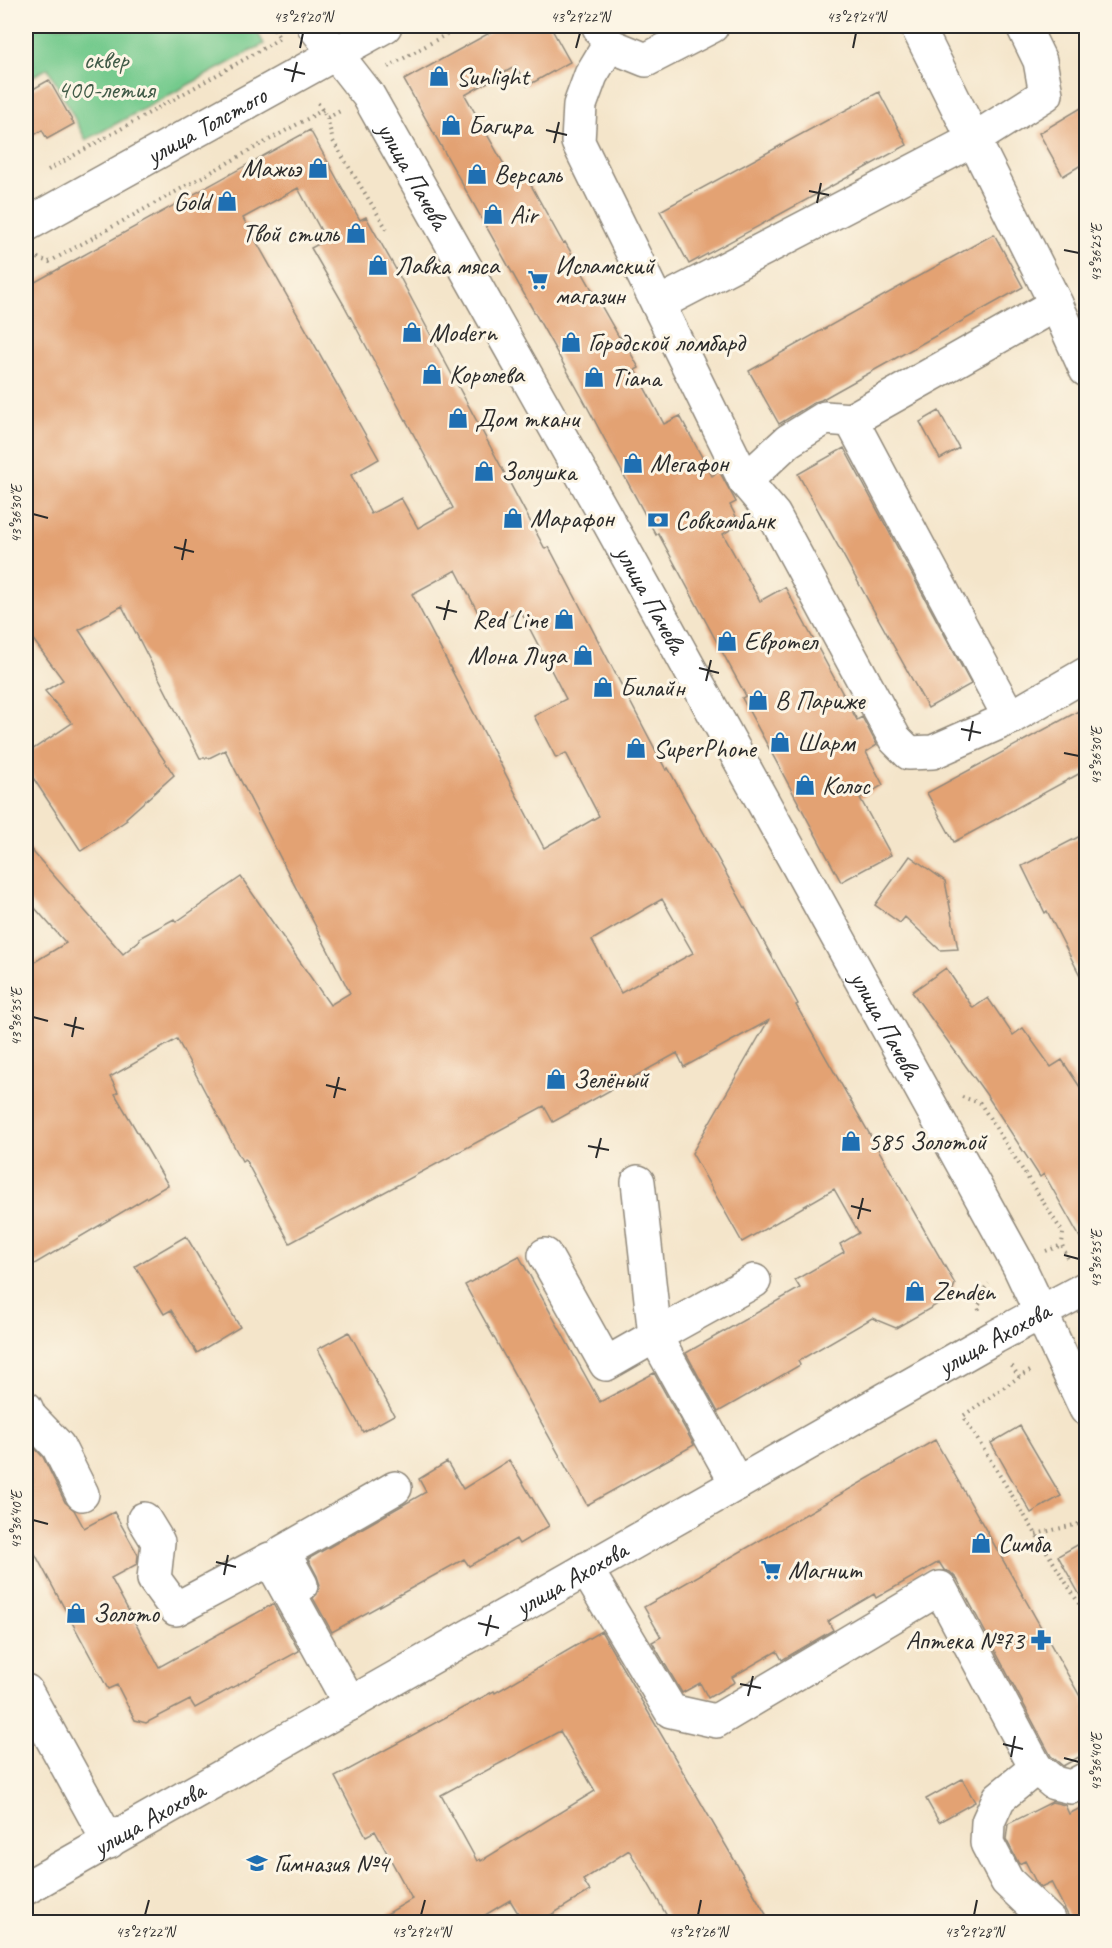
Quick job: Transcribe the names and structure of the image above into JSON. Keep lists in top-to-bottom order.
{
  "streets": {
    "street": ["улица Толстого", "улица Пачева", "улица Ахохова"]
  },
  "crossings": [
    ["улица Толстого", "улица Пачева"],
    ["улица Пачева", "улица Ахохова"]
  ],
  "parks": ["сквер 400-летия"],
  "places": {
    "shop": [
      "Sunlight",
      "Багира",
      "Мажьэ",
      "Версаль",
      "Gold",
      "Air",
      "Твой стиль",
      "Лавка мяса",
      "Modern",
      "Городской ломбард",
      "Королева",
      "Tiana",
      "Дом ткани",
      "Мегафон",
      "Золушка",
      "Марафон",
      "Red Line",
      "Евротел",
      "Мона Лиза",
      "Билайн",
      "В Париже",
      "Шарм",
      "SuperPhone",
      "Колос",
      "Зелёный",
      "585 Золотой",
      "Zenden",
      "Симба",
      "Золото"
    ],
    "supermarket": ["Исламский магазин", "Магнит"],
    "bank": ["Совкомбанк"],
    "pharmacy": ["Аптека №73"],
    "school or university": ["Гимназия №4"]
  },
  "coordinates": [
    "43°29'20\"N",
    "43°29'22\"N",
    "43°29'24\"N",
    "43°36'25\"E",
    "43°36'30\"E",
    "43°36'35\"E",
    "43°36'40\"E",
    "43°29'26\"N",
    "43°29'28\"N"
  ]
}
